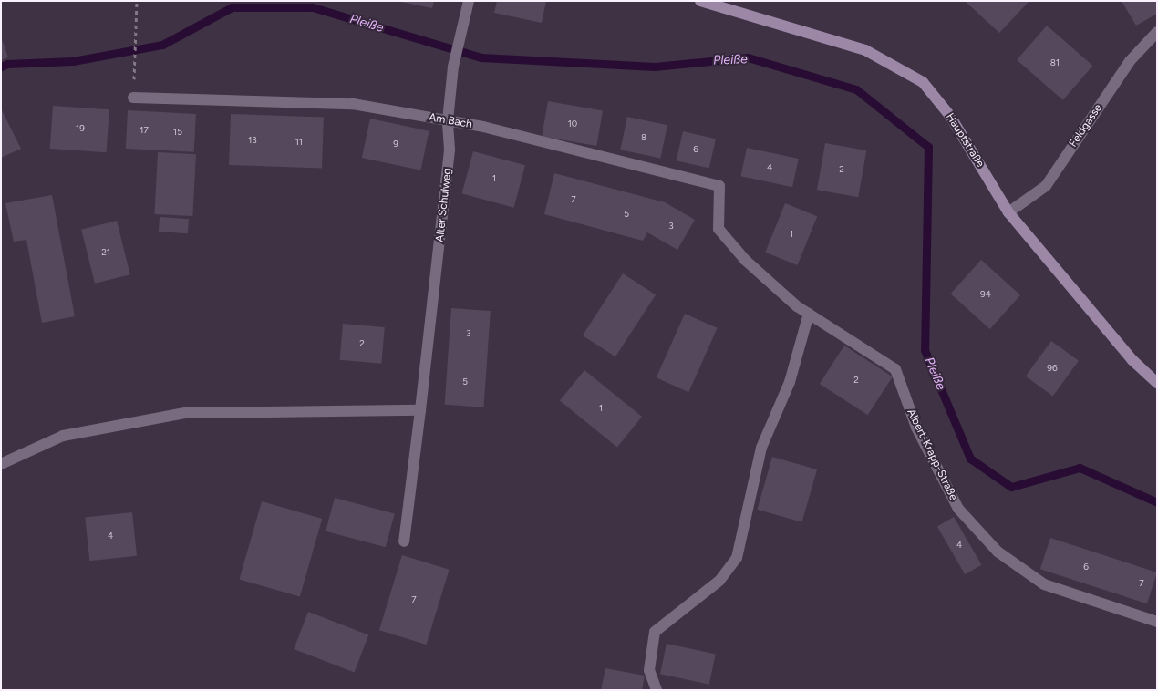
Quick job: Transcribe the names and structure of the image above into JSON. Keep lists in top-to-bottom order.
{
  "streets": {
    "main road": ["Hauptstraße"],
    "street": [
      "Am Bach",
      "Feldgasse",
      "Alter Schulweg",
      "Albert-Krapp-Straße"
    ]
  },
  "crossings": [
    ["Am Bach", "Alter Schulweg"],
    ["Am Bach", "Albert-Krapp-Straße"],
    ["Feldgasse", "Hauptstraße"]
  ],
  "water": ["Pleiße"],
  "house_numbers": [
    "81",
    "10",
    "19",
    "17",
    "15",
    "8",
    "13",
    "11",
    "9",
    "6",
    "4",
    "2",
    "1",
    "7",
    "5",
    "3",
    "1",
    "21",
    "94",
    "3",
    "2",
    "96",
    "2",
    "5",
    "1",
    "4",
    "4",
    "6",
    "7",
    "7"
  ]
}
